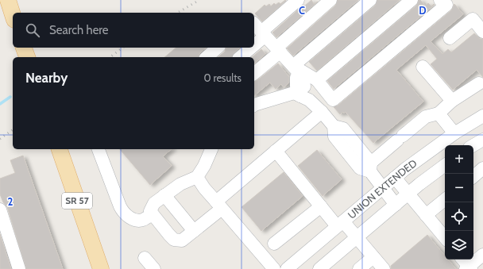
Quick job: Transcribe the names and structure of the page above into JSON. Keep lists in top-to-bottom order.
{
  "streets": {
    "main road": ["SR 57"],
    "street": ["UNION EXTENDED"]
  },
  "page": {
    "search": "Search here",
    "heading": ["Nearby", "0 results"],
    "map_buttons": ["+", "−"]
  },
  "grid": {
    "columns": ["C", "D"],
    "rows": ["2"]
  }
}
